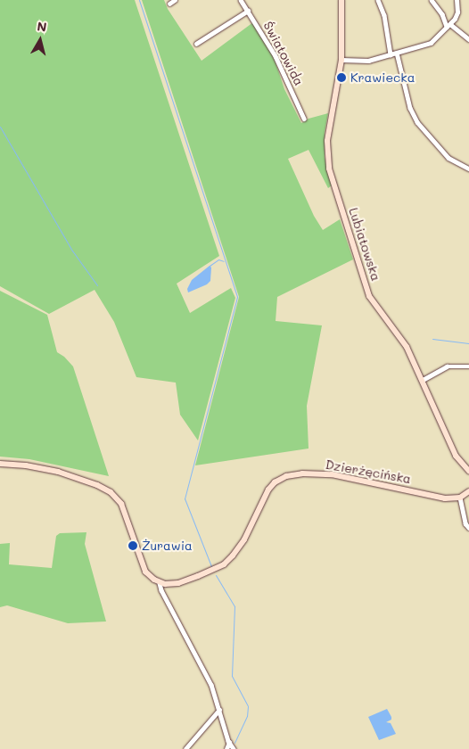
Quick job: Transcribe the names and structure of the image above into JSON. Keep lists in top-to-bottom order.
{
  "streets": {
    "street": ["Światowida", "Lubiatowska", "Dzierżęcińska"]
  },
  "places": ["Krawiecka", "Żurawia"],
  "north": "top"
}
